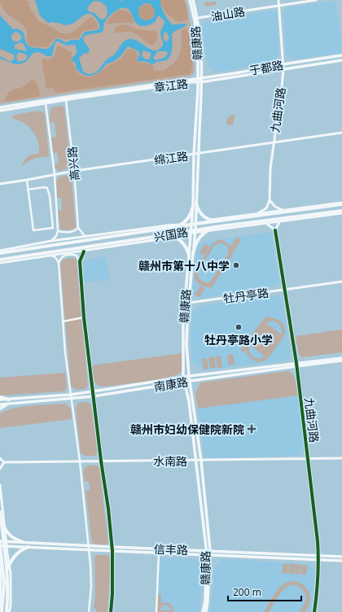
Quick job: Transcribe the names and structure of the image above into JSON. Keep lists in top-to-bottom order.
{
  "streets": {
    "main road": [
      "赣康路",
      "于都路",
      "章江路",
      "兴国路",
      "南康路",
      "信丰路"
    ],
    "street": [
      "油山路",
      "九曲河路",
      "绵江路",
      "高兴路",
      "牡丹亭路",
      "水南路"
    ]
  },
  "crossings": [
    ["油山路", "赣康路"],
    ["油山路", "九曲河路"],
    ["赣康路", "于都路"],
    ["赣康路", "章江路"],
    ["赣康路", "绵江路"],
    ["赣康路", "兴国路"],
    ["赣康路", "牡丹亭路"],
    ["赣康路", "南康路"],
    ["赣康路", "水南路"],
    ["赣康路", "信丰路"],
    ["于都路", "章江路"],
    ["于都路", "九曲河路"],
    ["章江路", "九曲河路"],
    ["章江路", "高兴路"],
    ["九曲河路", "绵江路"],
    ["九曲河路", "牡丹亭路"],
    ["九曲河路", "南康路"],
    ["九曲河路", "水南路"],
    ["九曲河路", "信丰路"],
    ["绵江路", "高兴路"]
  ],
  "places": {
    "other": ["赣州市第十八中学", "牡丹亭路小学"],
    "health": ["赣州市妇幼保健院新院"]
  },
  "scale_bar": "200 m"
}
